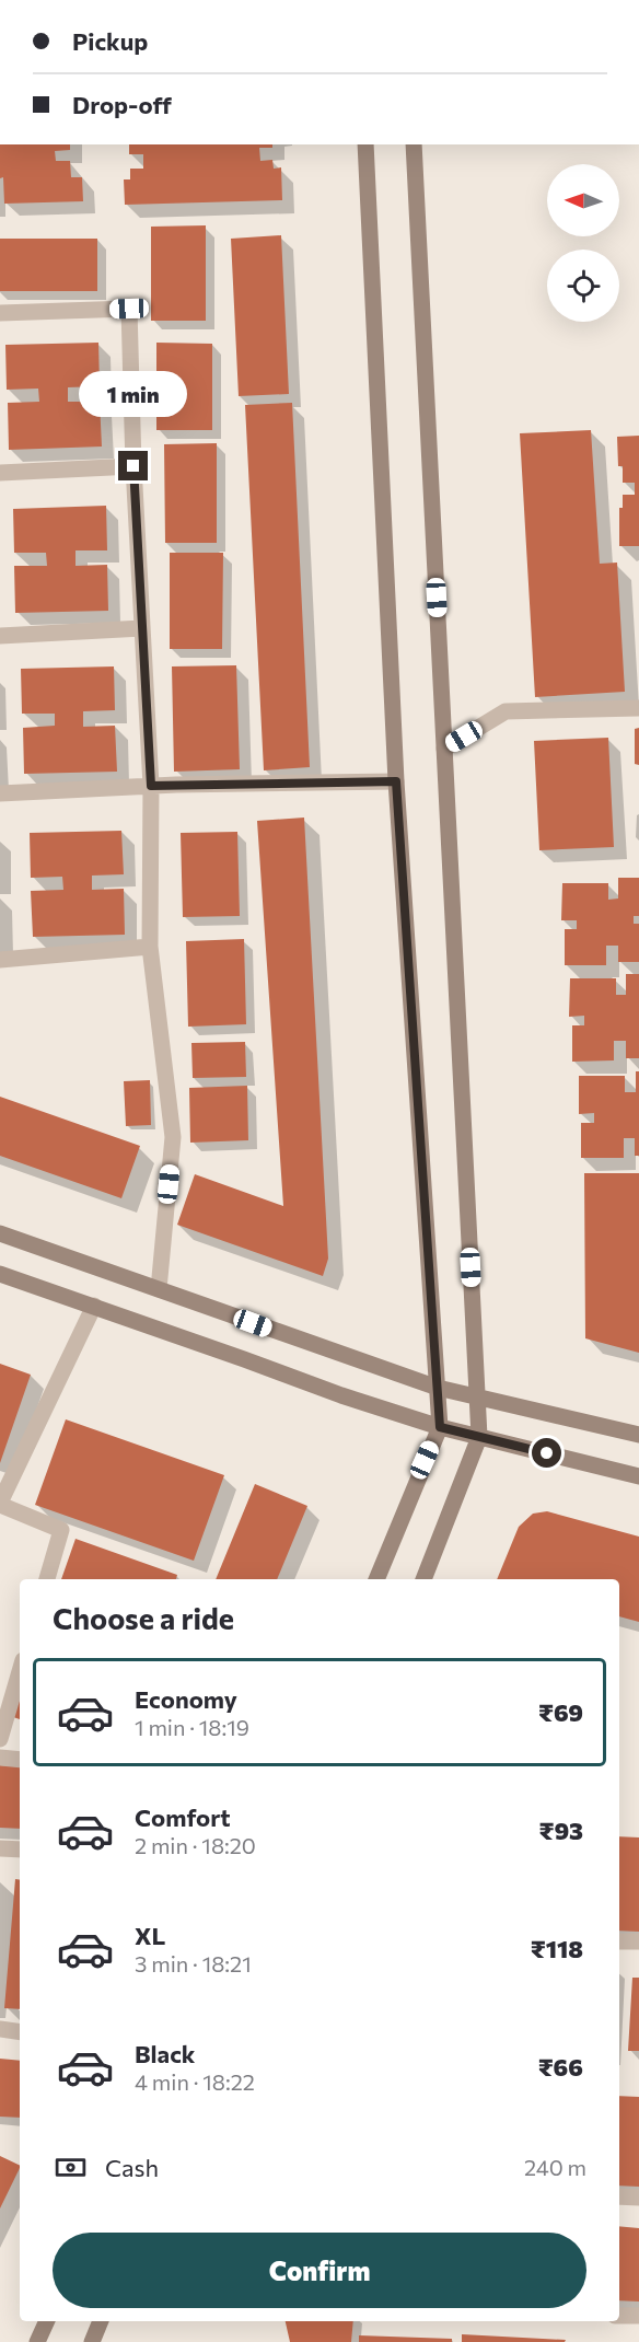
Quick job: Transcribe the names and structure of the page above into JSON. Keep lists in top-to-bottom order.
{
  "north": "left",
  "page": {
    "banner": ["Pickup", "Drop-off"],
    "bubble": "1 min",
    "heading": "Choose a ride",
    "list": [
      {
        "name": "Economy",
        "note": "1 min · 18:19",
        "value": "₹69"
      },
      {
        "name": "Comfort",
        "note": "2 min · 18:20",
        "value": "₹93"
      },
      {
        "name": "XL",
        "note": "3 min · 18:21",
        "value": "₹118"
      },
      {
        "name": "Black",
        "note": "4 min · 18:22",
        "value": "₹66"
      }
    ],
    "pay": ["Cash", "240 m"],
    "buttons": "Confirm"
  }
}
